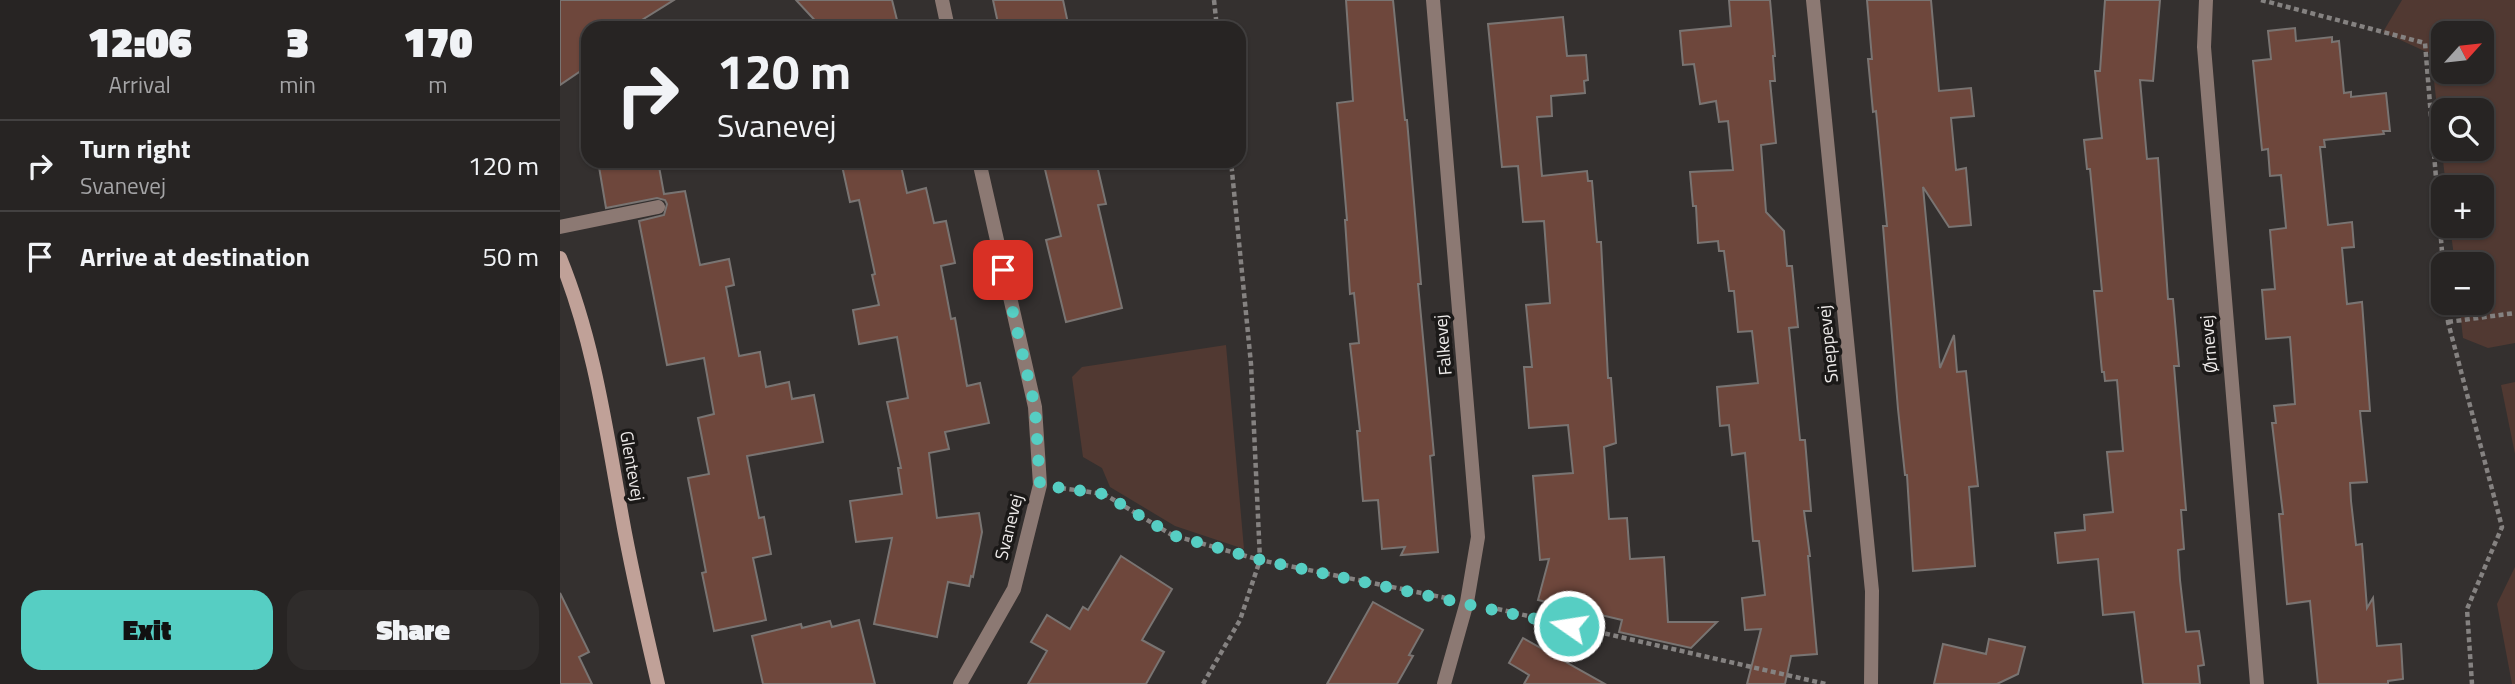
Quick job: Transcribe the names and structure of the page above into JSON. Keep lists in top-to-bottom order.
{
  "streets": {
    "street": [
      "Sneppevej",
      "Ørnevej",
      "Falkevej",
      "Glentevej",
      "Svanevej"
    ]
  },
  "north": "top right",
  "page": {
    "eta": [
      "12:06",
      "Arrival",
      "3",
      "min",
      "170",
      "m"
    ],
    "map_buttons": ["+", "−"],
    "turn": ["120 m", "Svanevej"],
    "list": [
      {
        "name": "Turn right",
        "note": "Svanevej",
        "value": "120 m"
      },
      {
        "name": "Arrive at destination",
        "value": "50 m"
      }
    ],
    "buttons": ["Exit", "Share"]
  }
}
